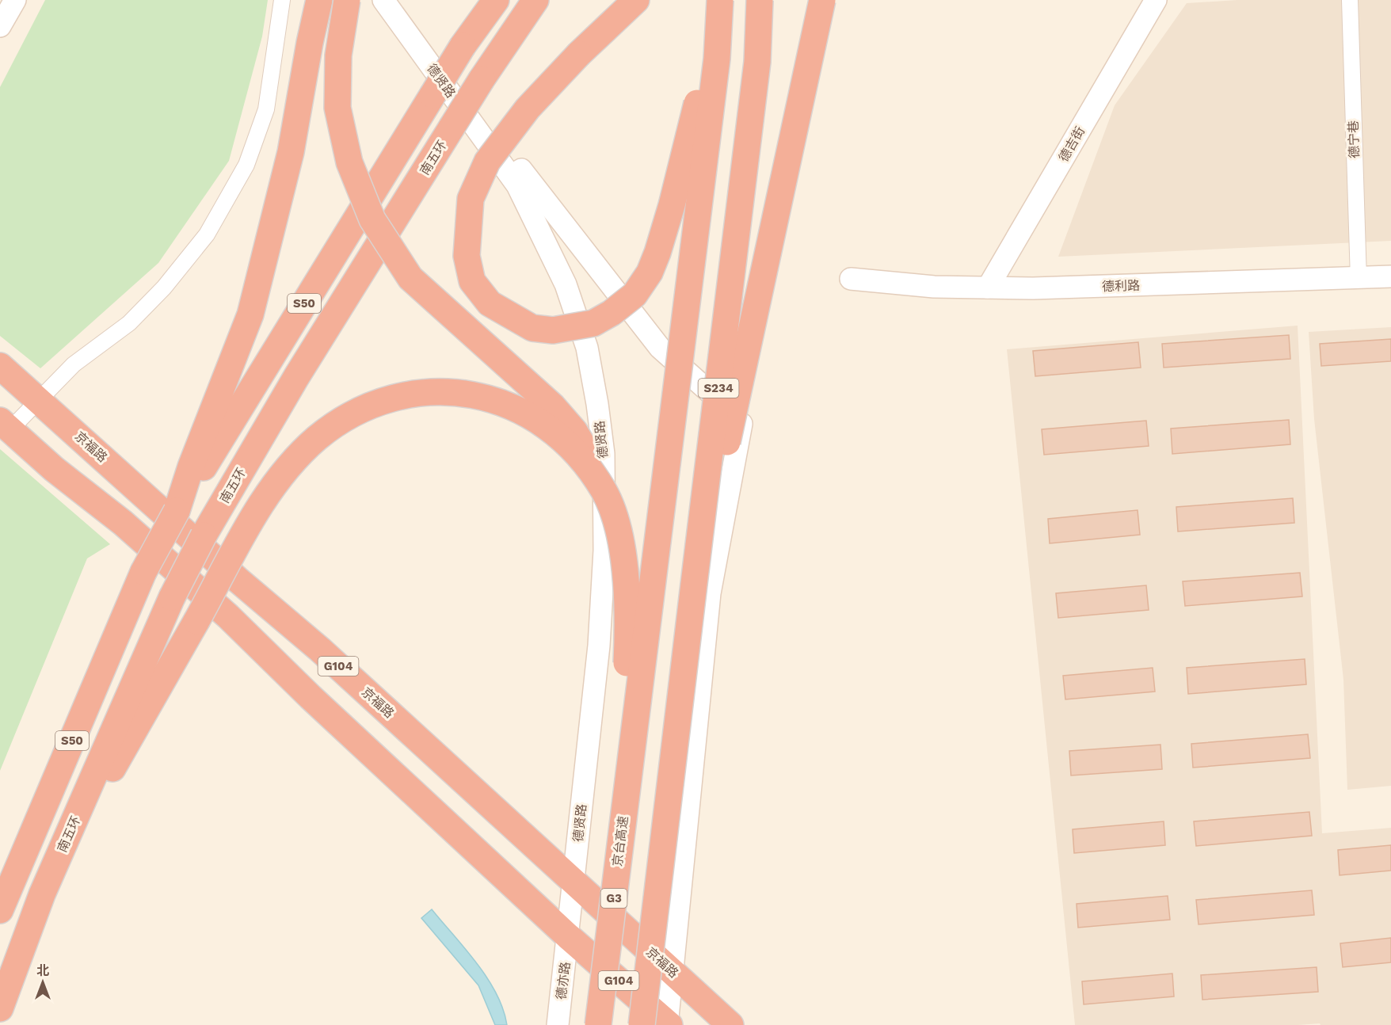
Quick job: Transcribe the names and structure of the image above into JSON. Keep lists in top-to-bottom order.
{
  "streets": {
    "highway": [
      "南五环",
      "S50",
      "S234",
      "京福路",
      "G104",
      "京台高速",
      "G3"
    ],
    "street": [
      "德贤路",
      "德宁巷",
      "德吉街",
      "德利路",
      "德亦路"
    ]
  },
  "crossings": [
    ["德贤路", "京福路"],
    ["德贤路", "G104"],
    ["德贤路", "德亦路"],
    ["德宁巷", "德利路"],
    ["德吉街", "德利路"],
    ["G104", "德亦路"]
  ],
  "north": "top"
}
